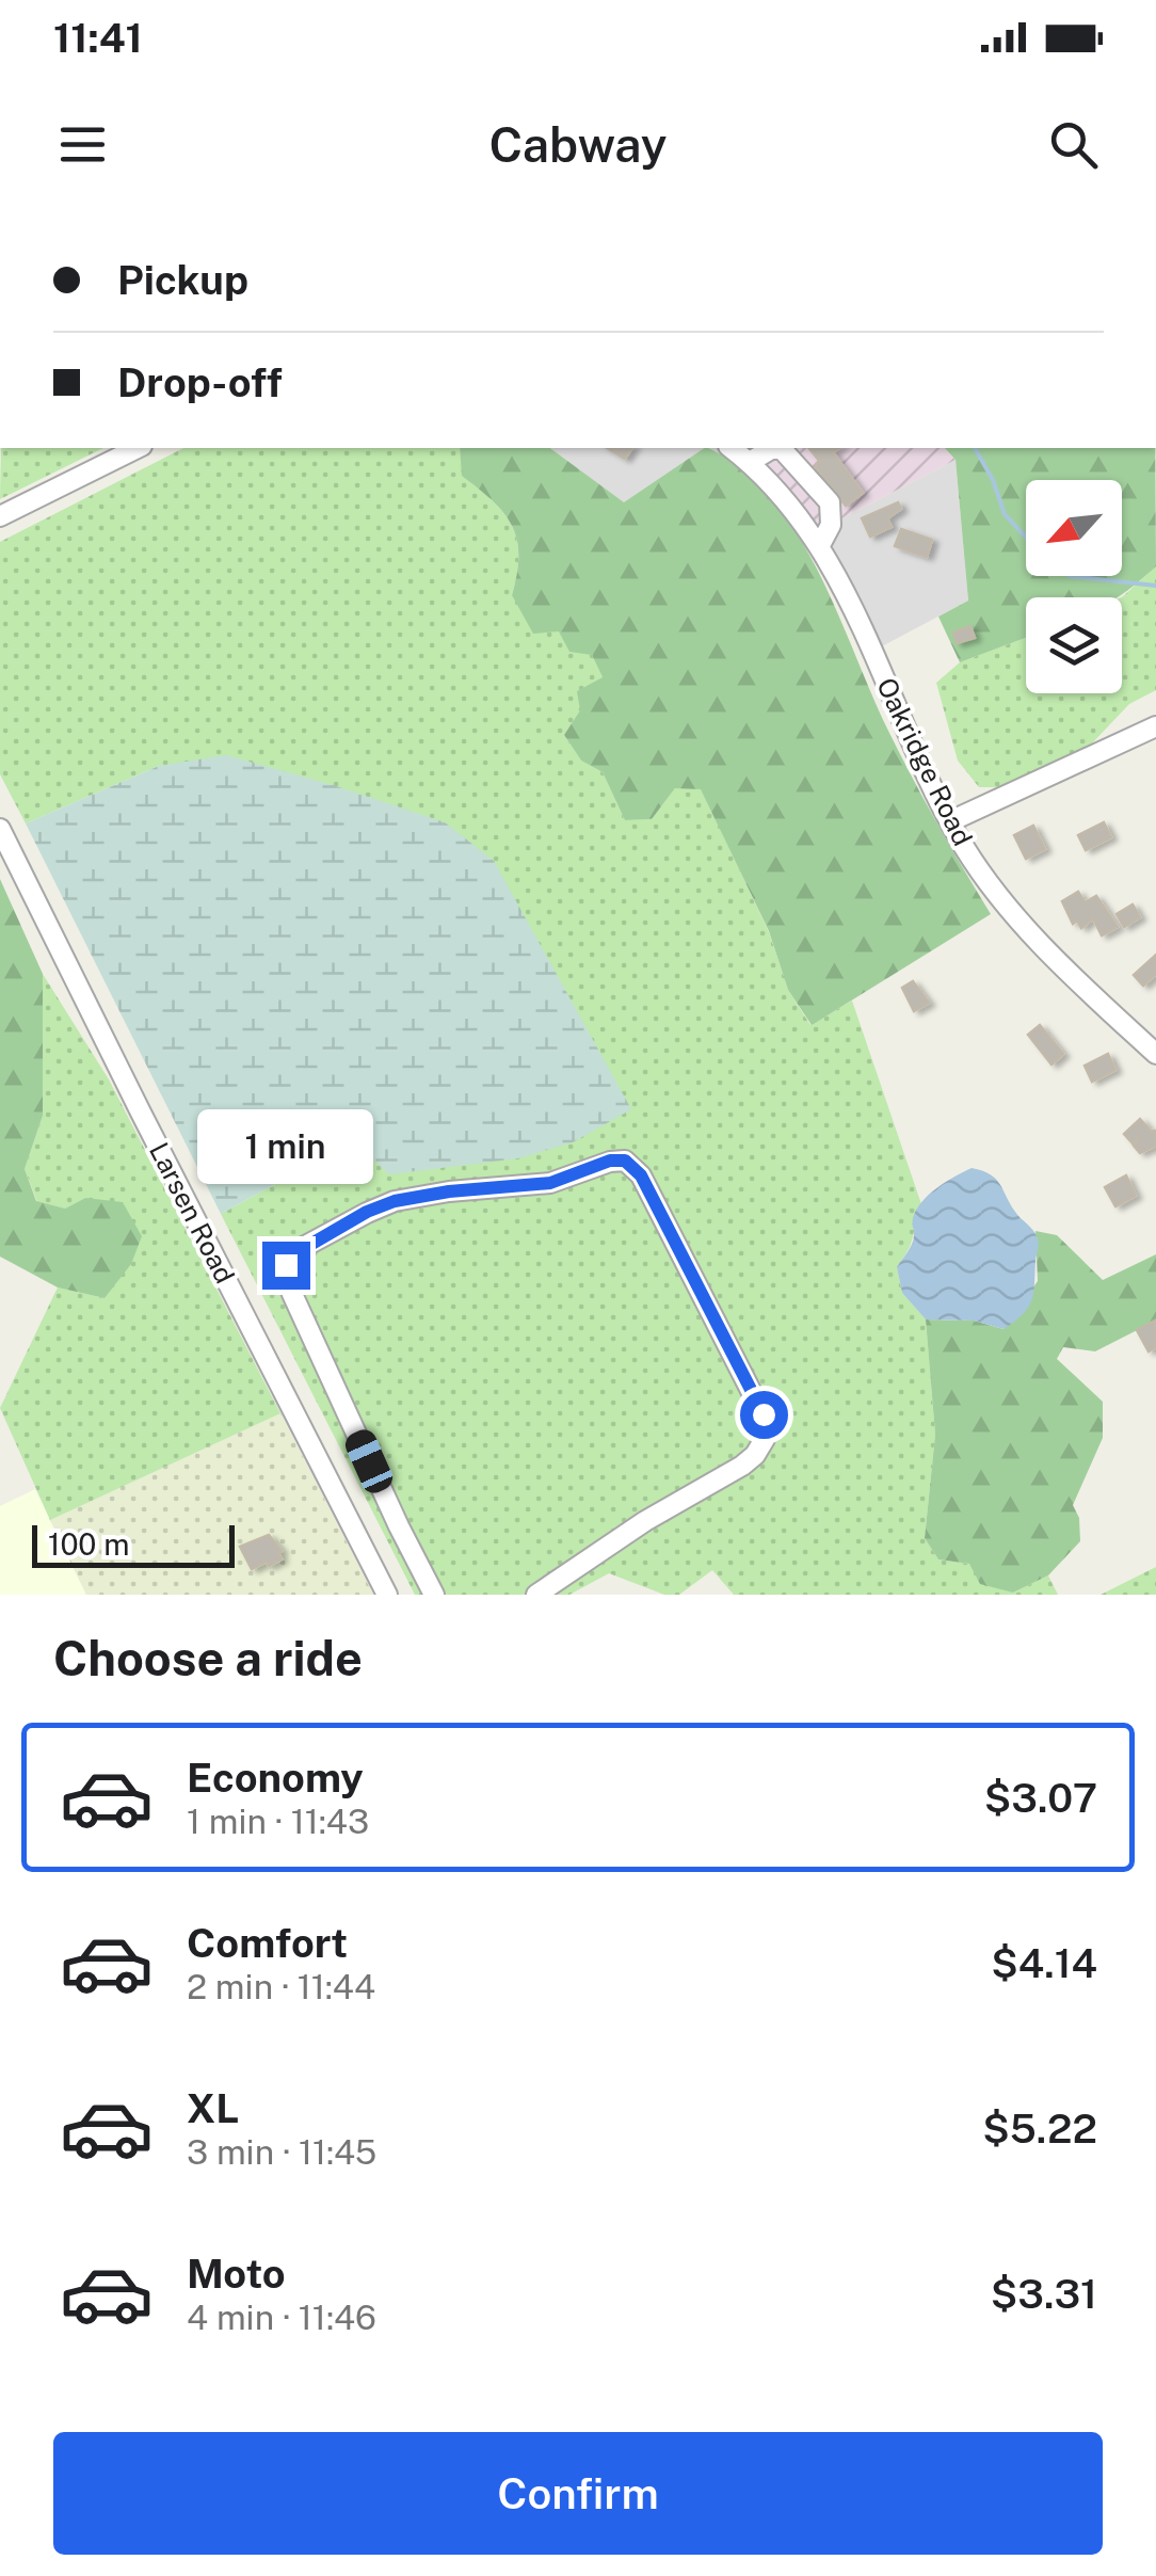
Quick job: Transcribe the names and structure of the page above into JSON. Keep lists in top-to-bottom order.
{
  "streets": {
    "street": ["Oakridge Road", "Larsen Road"]
  },
  "scale_bar": "100 m",
  "north": "bottom left",
  "page": {
    "status": "11:41",
    "header": "Cabway",
    "banner": ["Pickup", "Drop-off"],
    "bubble": "1 min",
    "scale": "100 m",
    "heading": "Choose a ride",
    "list": [
      {
        "name": "Economy",
        "note": "1 min · 11:43",
        "value": "$3.07"
      },
      {
        "name": "Comfort",
        "note": "2 min · 11:44",
        "value": "$4.14"
      },
      {
        "name": "XL",
        "note": "3 min · 11:45",
        "value": "$5.22"
      },
      {
        "name": "Moto",
        "note": "4 min · 11:46",
        "value": "$3.31"
      }
    ],
    "buttons": "Confirm"
  }
}
